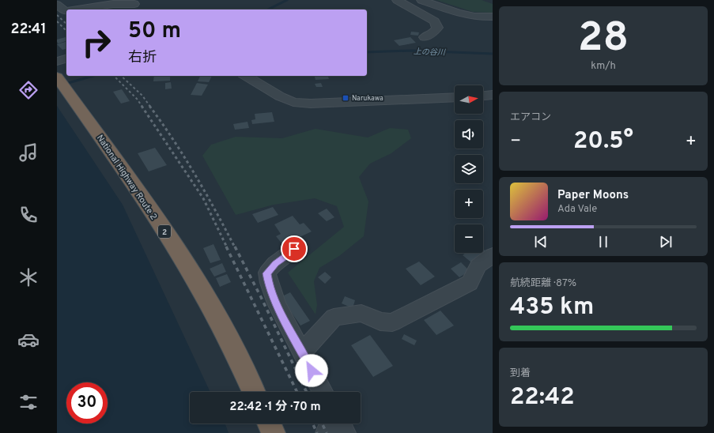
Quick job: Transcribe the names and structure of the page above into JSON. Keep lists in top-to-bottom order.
{
  "streets": {
    "highway": ["National Highway Route 2", "2"]
  },
  "water": ["上の谷川"],
  "places": {
    "transit": ["Narukawa"]
  },
  "north": "right",
  "page": {
    "tabs": "22:41",
    "tile": [
      ["28", "km/h"],
      "エアコン",
      ["航続距離 · 87%", "435 km"],
      ["到着", "22:42"]
    ],
    "turn": ["50 m", "右折"],
    "map_buttons": ["+", "−"],
    "heat": ["−", "20.5°", "+"],
    "song": ["Paper Moons", "Ada Vale"],
    "limit": "30",
    "trip": "22:42 · 1 分 · 70 m"
  }
}
